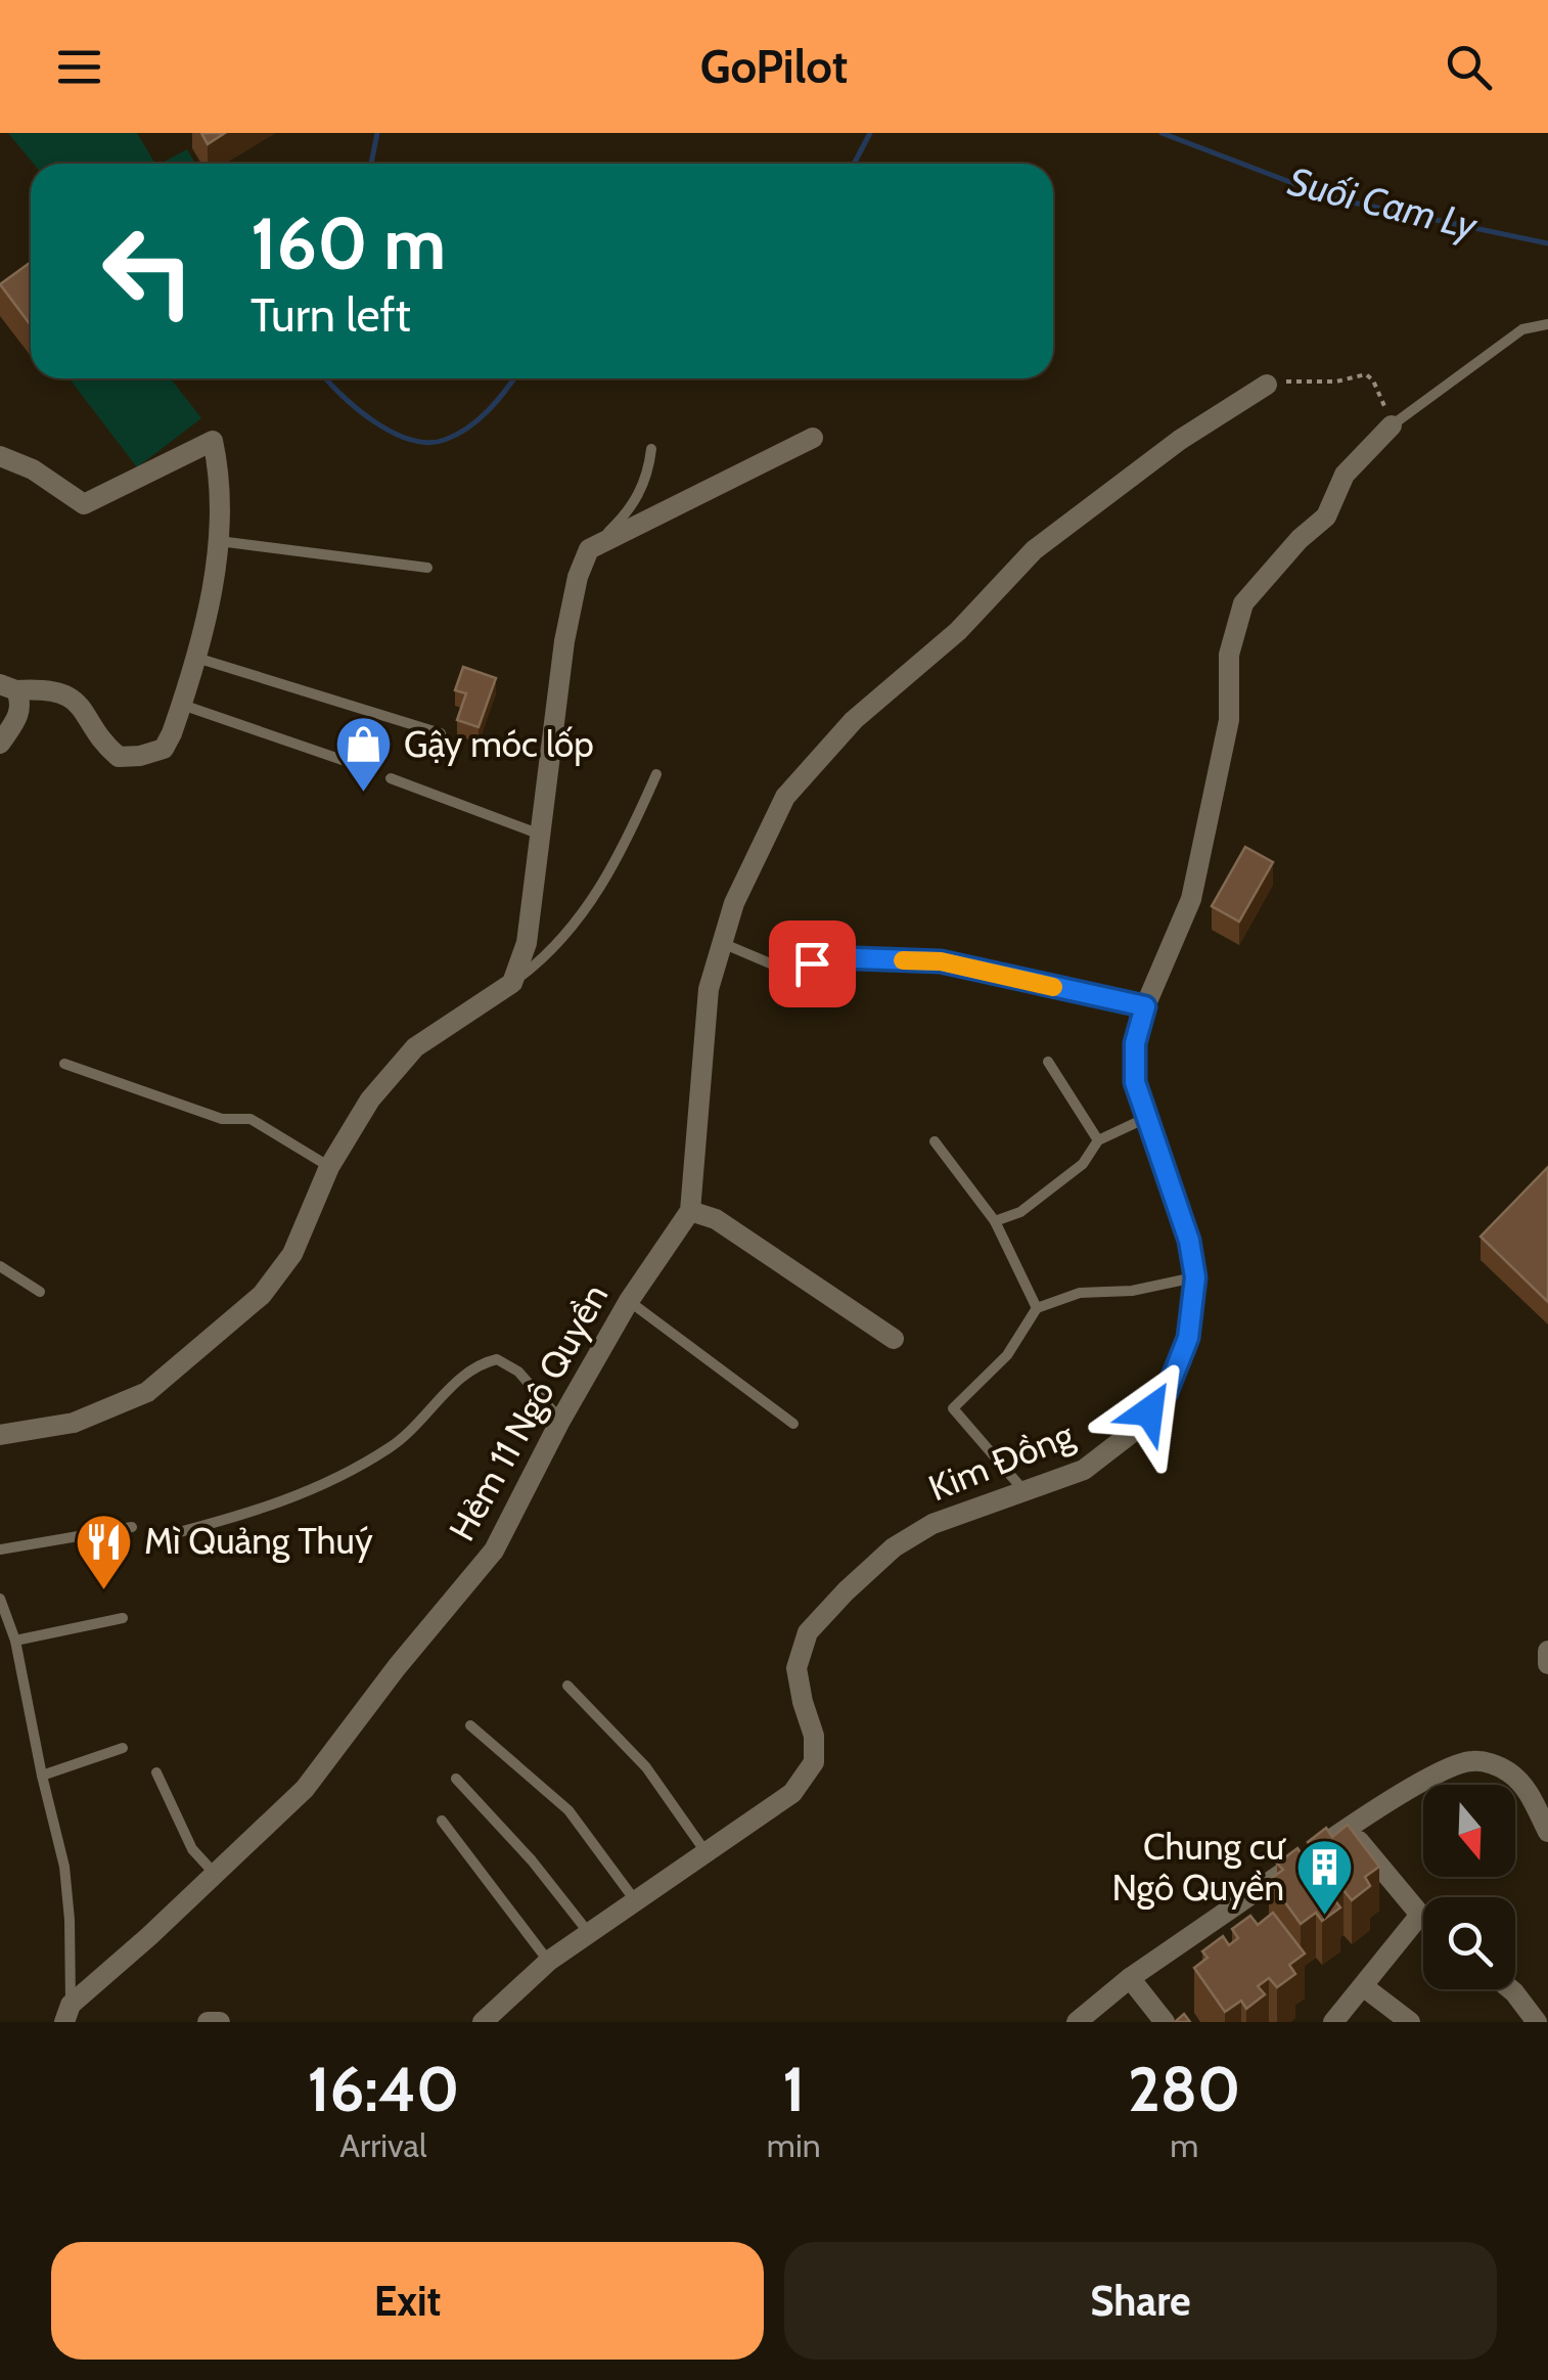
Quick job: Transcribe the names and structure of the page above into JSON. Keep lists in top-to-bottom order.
{
  "streets": {
    "street": ["Hẻm 11 Ngô Quyền", "Kim Đồng"]
  },
  "water": ["Suối Cam Ly"],
  "places": {
    "shop": ["Gậy móc lốp"],
    "restaurant": ["Mì Quảng Thuý"],
    "building": ["Chung cư Ngô Quyền"]
  },
  "north": "bottom",
  "page": {
    "header": "GoPilot",
    "turn": ["160 m", "Turn left"],
    "eta": [
      "16:40",
      "Arrival",
      "1",
      "min",
      "280",
      "m"
    ],
    "buttons": ["Exit", "Share"]
  }
}
